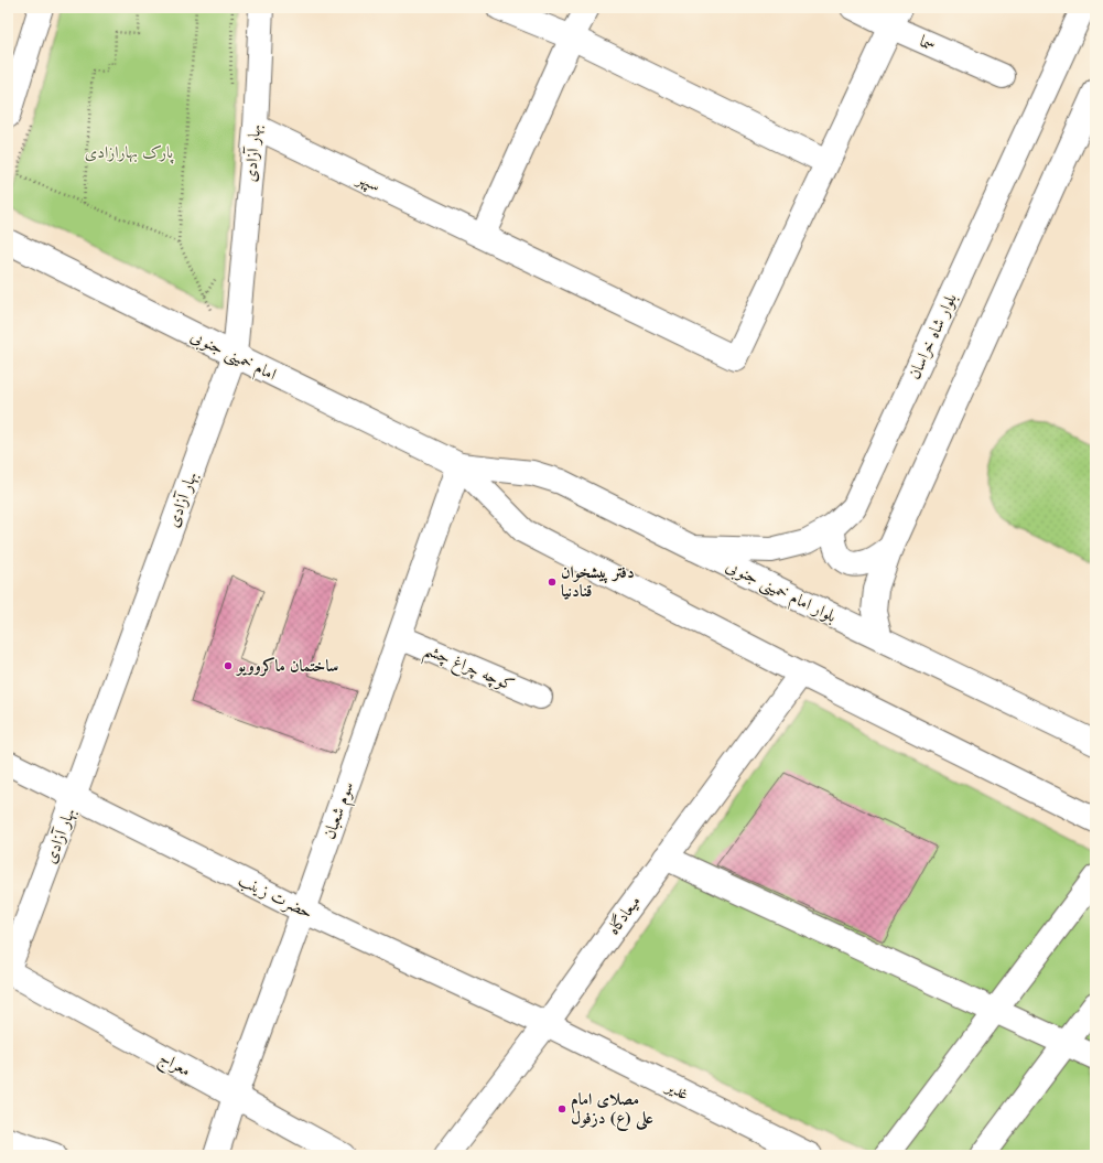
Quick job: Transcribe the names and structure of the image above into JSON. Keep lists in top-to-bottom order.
{
  "streets": {
    "street": [
      "سما",
      "بهار آزادی",
      "سپهر",
      "بلوار شاه خراسان",
      "امام خمینی جنوبی",
      "بلوار امام خمینی جنوبی",
      "کوچه چراغ چشم",
      "سوم شعبان",
      "حضرت زینب",
      "میعادگاه",
      "معراج",
      "غدیر"
    ]
  },
  "crossings": [
    ["بهار آزادی", "سپهر"],
    ["بهار آزادی", "امام خمینی جنوبی"],
    ["بهار آزادی", "حضرت زینب"],
    ["بهار آزادی", "معراج"],
    ["بلوار شاه خراسان", "بلوار امام خمینی جنوبی"],
    ["امام خمینی جنوبی", "بلوار امام خمینی جنوبی"],
    ["امام خمینی جنوبی", "سوم شعبان"],
    ["بلوار امام خمینی جنوبی", "سوم شعبان"],
    ["کوچه چراغ چشم", "سوم شعبان"],
    ["سوم شعبان", "حضرت زینب"],
    ["سوم شعبان", "معراج"],
    ["حضرت زینب", "میعادگاه"],
    ["حضرت زینب", "غدیر"],
    ["میعادگاه", "غدیر"]
  ],
  "parks": ["پارک بهارازادی"],
  "places": ["دفتر پیشخوان قنادنیا", "ساختمان ماکروویو", "مصلای امام علی (ع) دزفول"]
}
